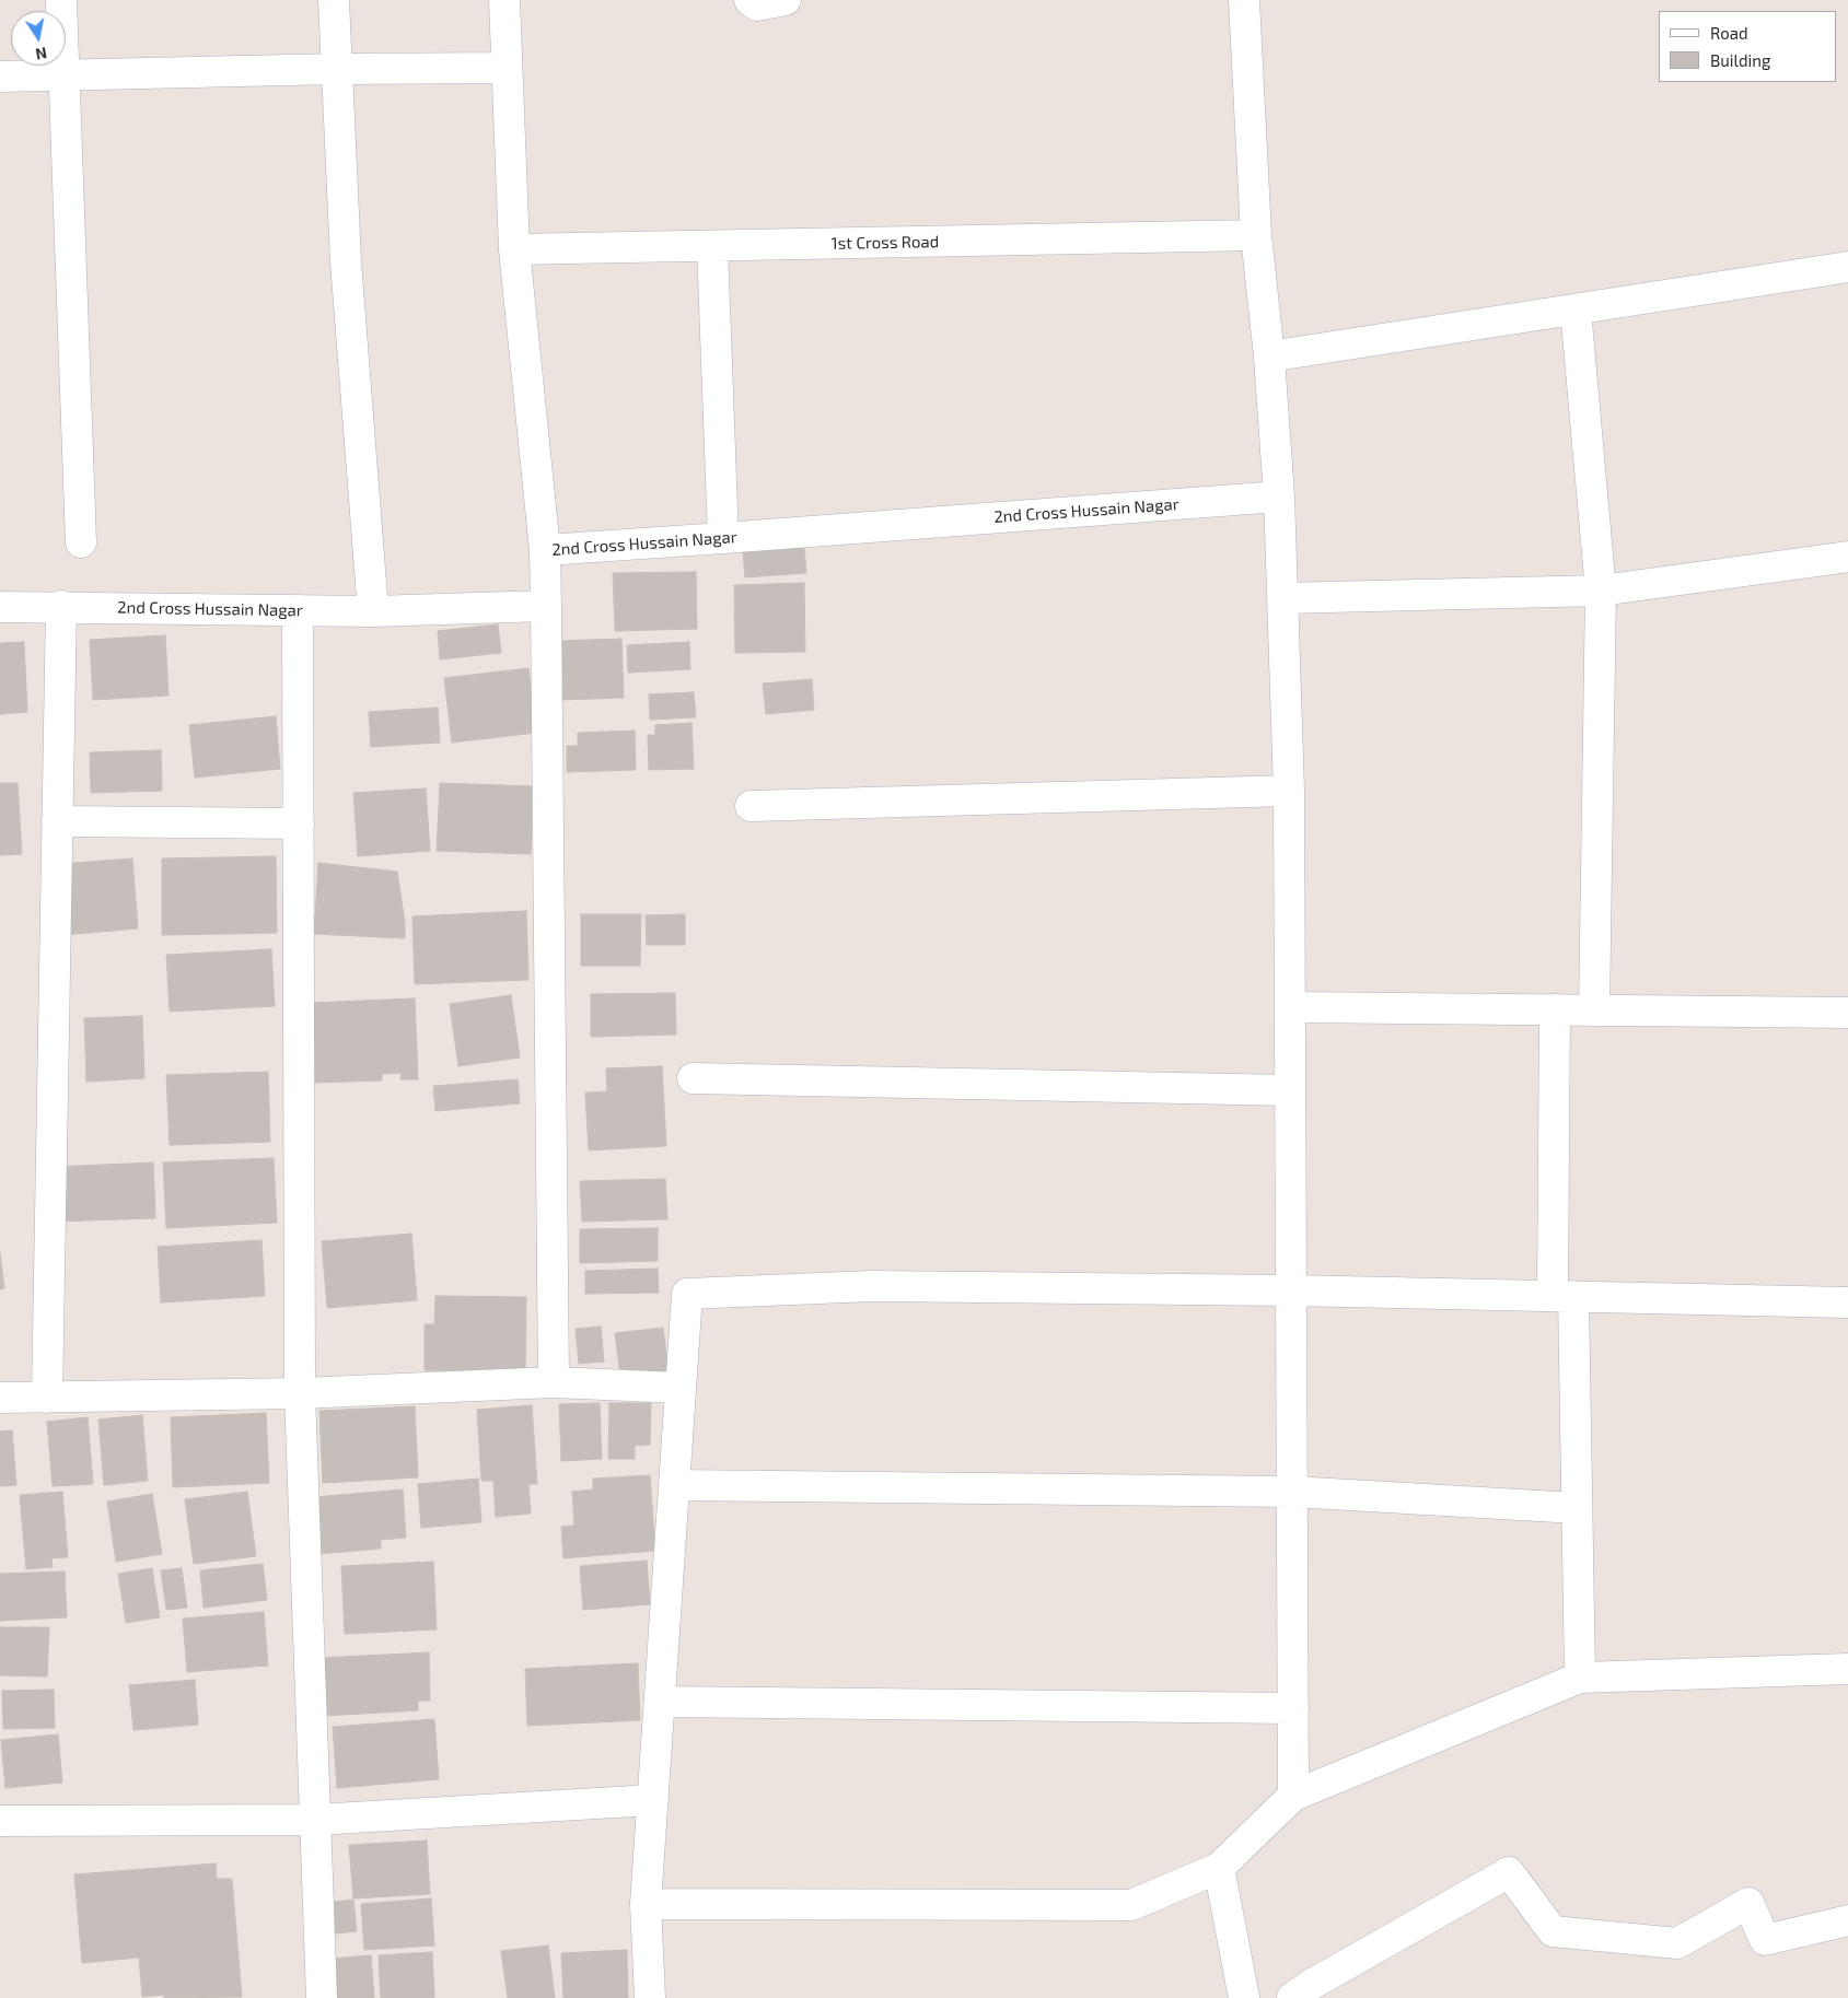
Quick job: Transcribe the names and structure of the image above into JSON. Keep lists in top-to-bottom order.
{
  "streets": {
    "street": ["1st Cross Road", "2nd Cross Hussain Nagar"]
  },
  "legend": ["Road", "Building"],
  "north": "bottom"
}
